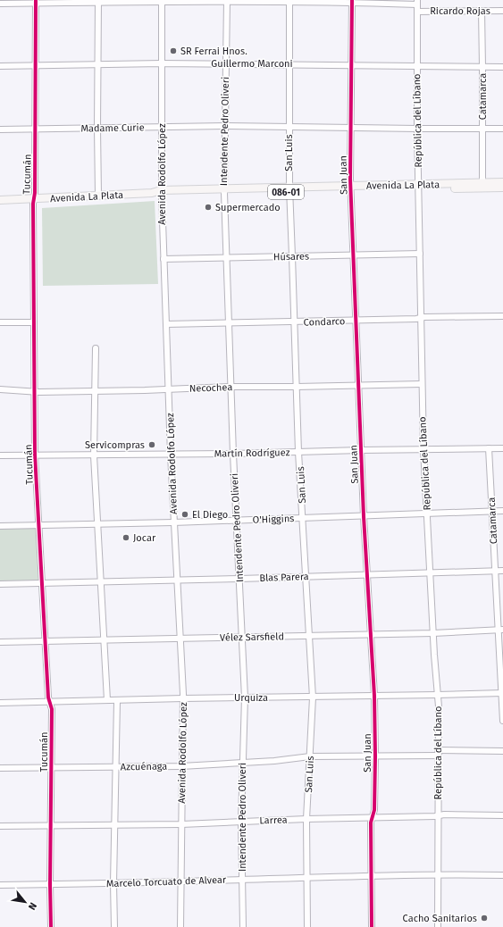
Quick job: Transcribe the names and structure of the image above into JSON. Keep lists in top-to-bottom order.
{
  "streets": {
    "main road": ["Avenida La Plata", "086-01"],
    "street": [
      "Ricardo Rojas",
      "Guillermo Marconi",
      "Catamarca",
      "República del Líbano",
      "Madame Curie",
      "Intendente Pedro Oliveri",
      "San Luis",
      "Tucumán",
      "Avenida Rodolfo López",
      "San Juan",
      "Húsares",
      "Condarco",
      "Necochea",
      "Martín Rodríguez",
      "O'Higgins",
      "Blas Parera",
      "Vélez Sarsfield",
      "Urquiza",
      "Azcuénaga",
      "Larrea",
      "Marcelo Torcuato de Alvear"
    ]
  },
  "crossings": [
    ["Ricardo Rojas", "Catamarca"],
    ["Ricardo Rojas", "República del Líbano"],
    ["Ricardo Rojas", "Intendente Pedro Oliveri"],
    ["Ricardo Rojas", "San Luis"],
    ["Ricardo Rojas", "Tucumán"],
    ["Ricardo Rojas", "Avenida Rodolfo López"],
    ["Ricardo Rojas", "San Juan"],
    ["Guillermo Marconi", "Catamarca"],
    ["Guillermo Marconi", "República del Líbano"],
    ["Guillermo Marconi", "Intendente Pedro Oliveri"],
    ["Guillermo Marconi", "San Luis"],
    ["Guillermo Marconi", "Tucumán"],
    ["Guillermo Marconi", "Avenida Rodolfo López"],
    ["Guillermo Marconi", "San Juan"],
    ["Catamarca", "Madame Curie"],
    ["Catamarca", "Avenida La Plata"],
    ["Catamarca", "Martín Rodríguez"],
    ["Catamarca", "O'Higgins"],
    ["Catamarca", "Blas Parera"],
    ["Catamarca", "Vélez Sarsfield"],
    ["Catamarca", "Urquiza"],
    ["República del Líbano", "Madame Curie"],
    ["República del Líbano", "Avenida La Plata"],
    ["República del Líbano", "Húsares"],
    ["República del Líbano", "Condarco"],
    ["República del Líbano", "Necochea"],
    ["República del Líbano", "Martín Rodríguez"],
    ["República del Líbano", "O'Higgins"],
    ["República del Líbano", "Blas Parera"],
    ["República del Líbano", "Vélez Sarsfield"],
    ["República del Líbano", "Urquiza"],
    ["República del Líbano", "Azcuénaga"],
    ["República del Líbano", "Larrea"],
    ["República del Líbano", "Marcelo Torcuato de Alvear"],
    ["Madame Curie", "Intendente Pedro Oliveri"],
    ["Madame Curie", "San Luis"],
    ["Madame Curie", "Tucumán"],
    ["Madame Curie", "Avenida Rodolfo López"],
    ["Madame Curie", "San Juan"],
    ["Intendente Pedro Oliveri", "Avenida La Plata"],
    ["Intendente Pedro Oliveri", "Húsares"],
    ["Intendente Pedro Oliveri", "Condarco"],
    ["Intendente Pedro Oliveri", "Necochea"],
    ["Intendente Pedro Oliveri", "Martín Rodríguez"],
    ["Intendente Pedro Oliveri", "O'Higgins"],
    ["Intendente Pedro Oliveri", "Blas Parera"],
    ["Intendente Pedro Oliveri", "Vélez Sarsfield"],
    ["Intendente Pedro Oliveri", "Urquiza"],
    ["Intendente Pedro Oliveri", "Azcuénaga"],
    ["Intendente Pedro Oliveri", "Larrea"],
    ["Intendente Pedro Oliveri", "Marcelo Torcuato de Alvear"],
    ["San Luis", "Avenida La Plata"],
    ["San Luis", "Húsares"],
    ["San Luis", "Condarco"],
    ["San Luis", "Necochea"],
    ["San Luis", "Martín Rodríguez"],
    ["San Luis", "O'Higgins"],
    ["San Luis", "Blas Parera"],
    ["San Luis", "Vélez Sarsfield"],
    ["San Luis", "Urquiza"],
    ["San Luis", "Azcuénaga"],
    ["San Luis", "Larrea"],
    ["San Luis", "Marcelo Torcuato de Alvear"],
    ["Tucumán", "Avenida La Plata"],
    ["Tucumán", "Necochea"],
    ["Tucumán", "Martín Rodríguez"],
    ["Tucumán", "O'Higgins"],
    ["Tucumán", "Blas Parera"],
    ["Tucumán", "Vélez Sarsfield"],
    ["Tucumán", "Urquiza"],
    ["Tucumán", "Azcuénaga"],
    ["Tucumán", "Larrea"],
    ["Tucumán", "Marcelo Torcuato de Alvear"],
    ["Avenida Rodolfo López", "Avenida La Plata"],
    ["Avenida Rodolfo López", "Húsares"],
    ["Avenida Rodolfo López", "Condarco"],
    ["Avenida Rodolfo López", "Necochea"],
    ["Avenida Rodolfo López", "Martín Rodríguez"],
    ["Avenida Rodolfo López", "O'Higgins"],
    ["Avenida Rodolfo López", "Blas Parera"],
    ["Avenida Rodolfo López", "Vélez Sarsfield"],
    ["Avenida Rodolfo López", "Urquiza"],
    ["Avenida Rodolfo López", "Azcuénaga"],
    ["Avenida Rodolfo López", "Larrea"],
    ["Avenida Rodolfo López", "Marcelo Torcuato de Alvear"],
    ["San Juan", "Avenida La Plata"],
    ["San Juan", "Húsares"],
    ["San Juan", "Condarco"],
    ["San Juan", "Necochea"],
    ["San Juan", "Martín Rodríguez"],
    ["San Juan", "O'Higgins"],
    ["San Juan", "Blas Parera"],
    ["San Juan", "Vélez Sarsfield"],
    ["San Juan", "Urquiza"],
    ["San Juan", "Azcuénaga"],
    ["San Juan", "Larrea"],
    ["San Juan", "Marcelo Torcuato de Alvear"]
  ],
  "places": [
    "SR Ferrai Hnos.",
    "Supermercado",
    "Servicompras",
    "El Diego",
    "Jocar",
    "Cacho Sanitarios"
  ],
  "north": "bottom right"
}
